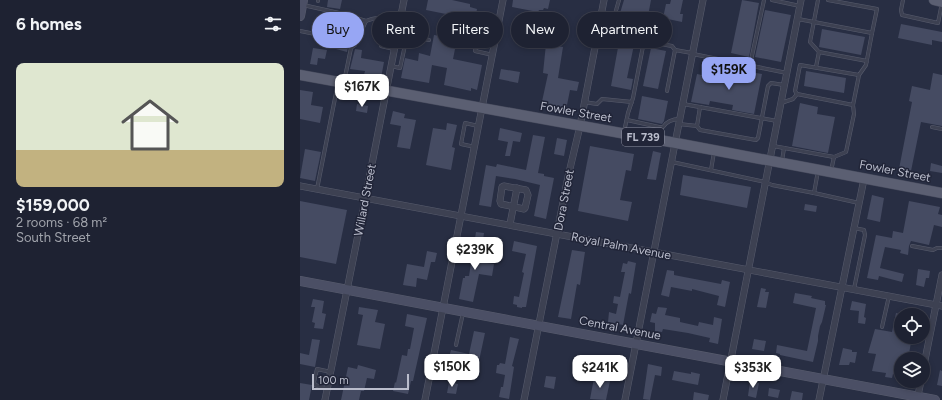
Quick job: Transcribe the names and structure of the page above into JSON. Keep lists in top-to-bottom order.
{
  "streets": {
    "main road": ["Fowler Street", "FL 739"],
    "street": [
      "Willard Street",
      "Dora Street",
      "Royal Palm Avenue",
      "Central Avenue"
    ]
  },
  "crossings": [
    ["Fowler Street", "Willard Street"],
    ["Fowler Street", "Dora Street"],
    ["Willard Street", "Royal Palm Avenue"],
    ["Willard Street", "Central Avenue"],
    ["Dora Street", "Royal Palm Avenue"],
    ["Dora Street", "Central Avenue"]
  ],
  "scale_bar": "100 m",
  "page": {
    "heading": "6 homes",
    "chip": [
      "Buy",
      "Rent",
      "Filters",
      "New",
      "Apartment"
    ],
    "list": [
      {
        "name": "$159,000",
        "note": "2 rooms · 68 m² · South Street"
      }
    ],
    "price": [
      "$159K",
      "$167K",
      "$239K",
      "$150K",
      "$241K",
      "$353K"
    ],
    "scale": "100 m"
  }
}
